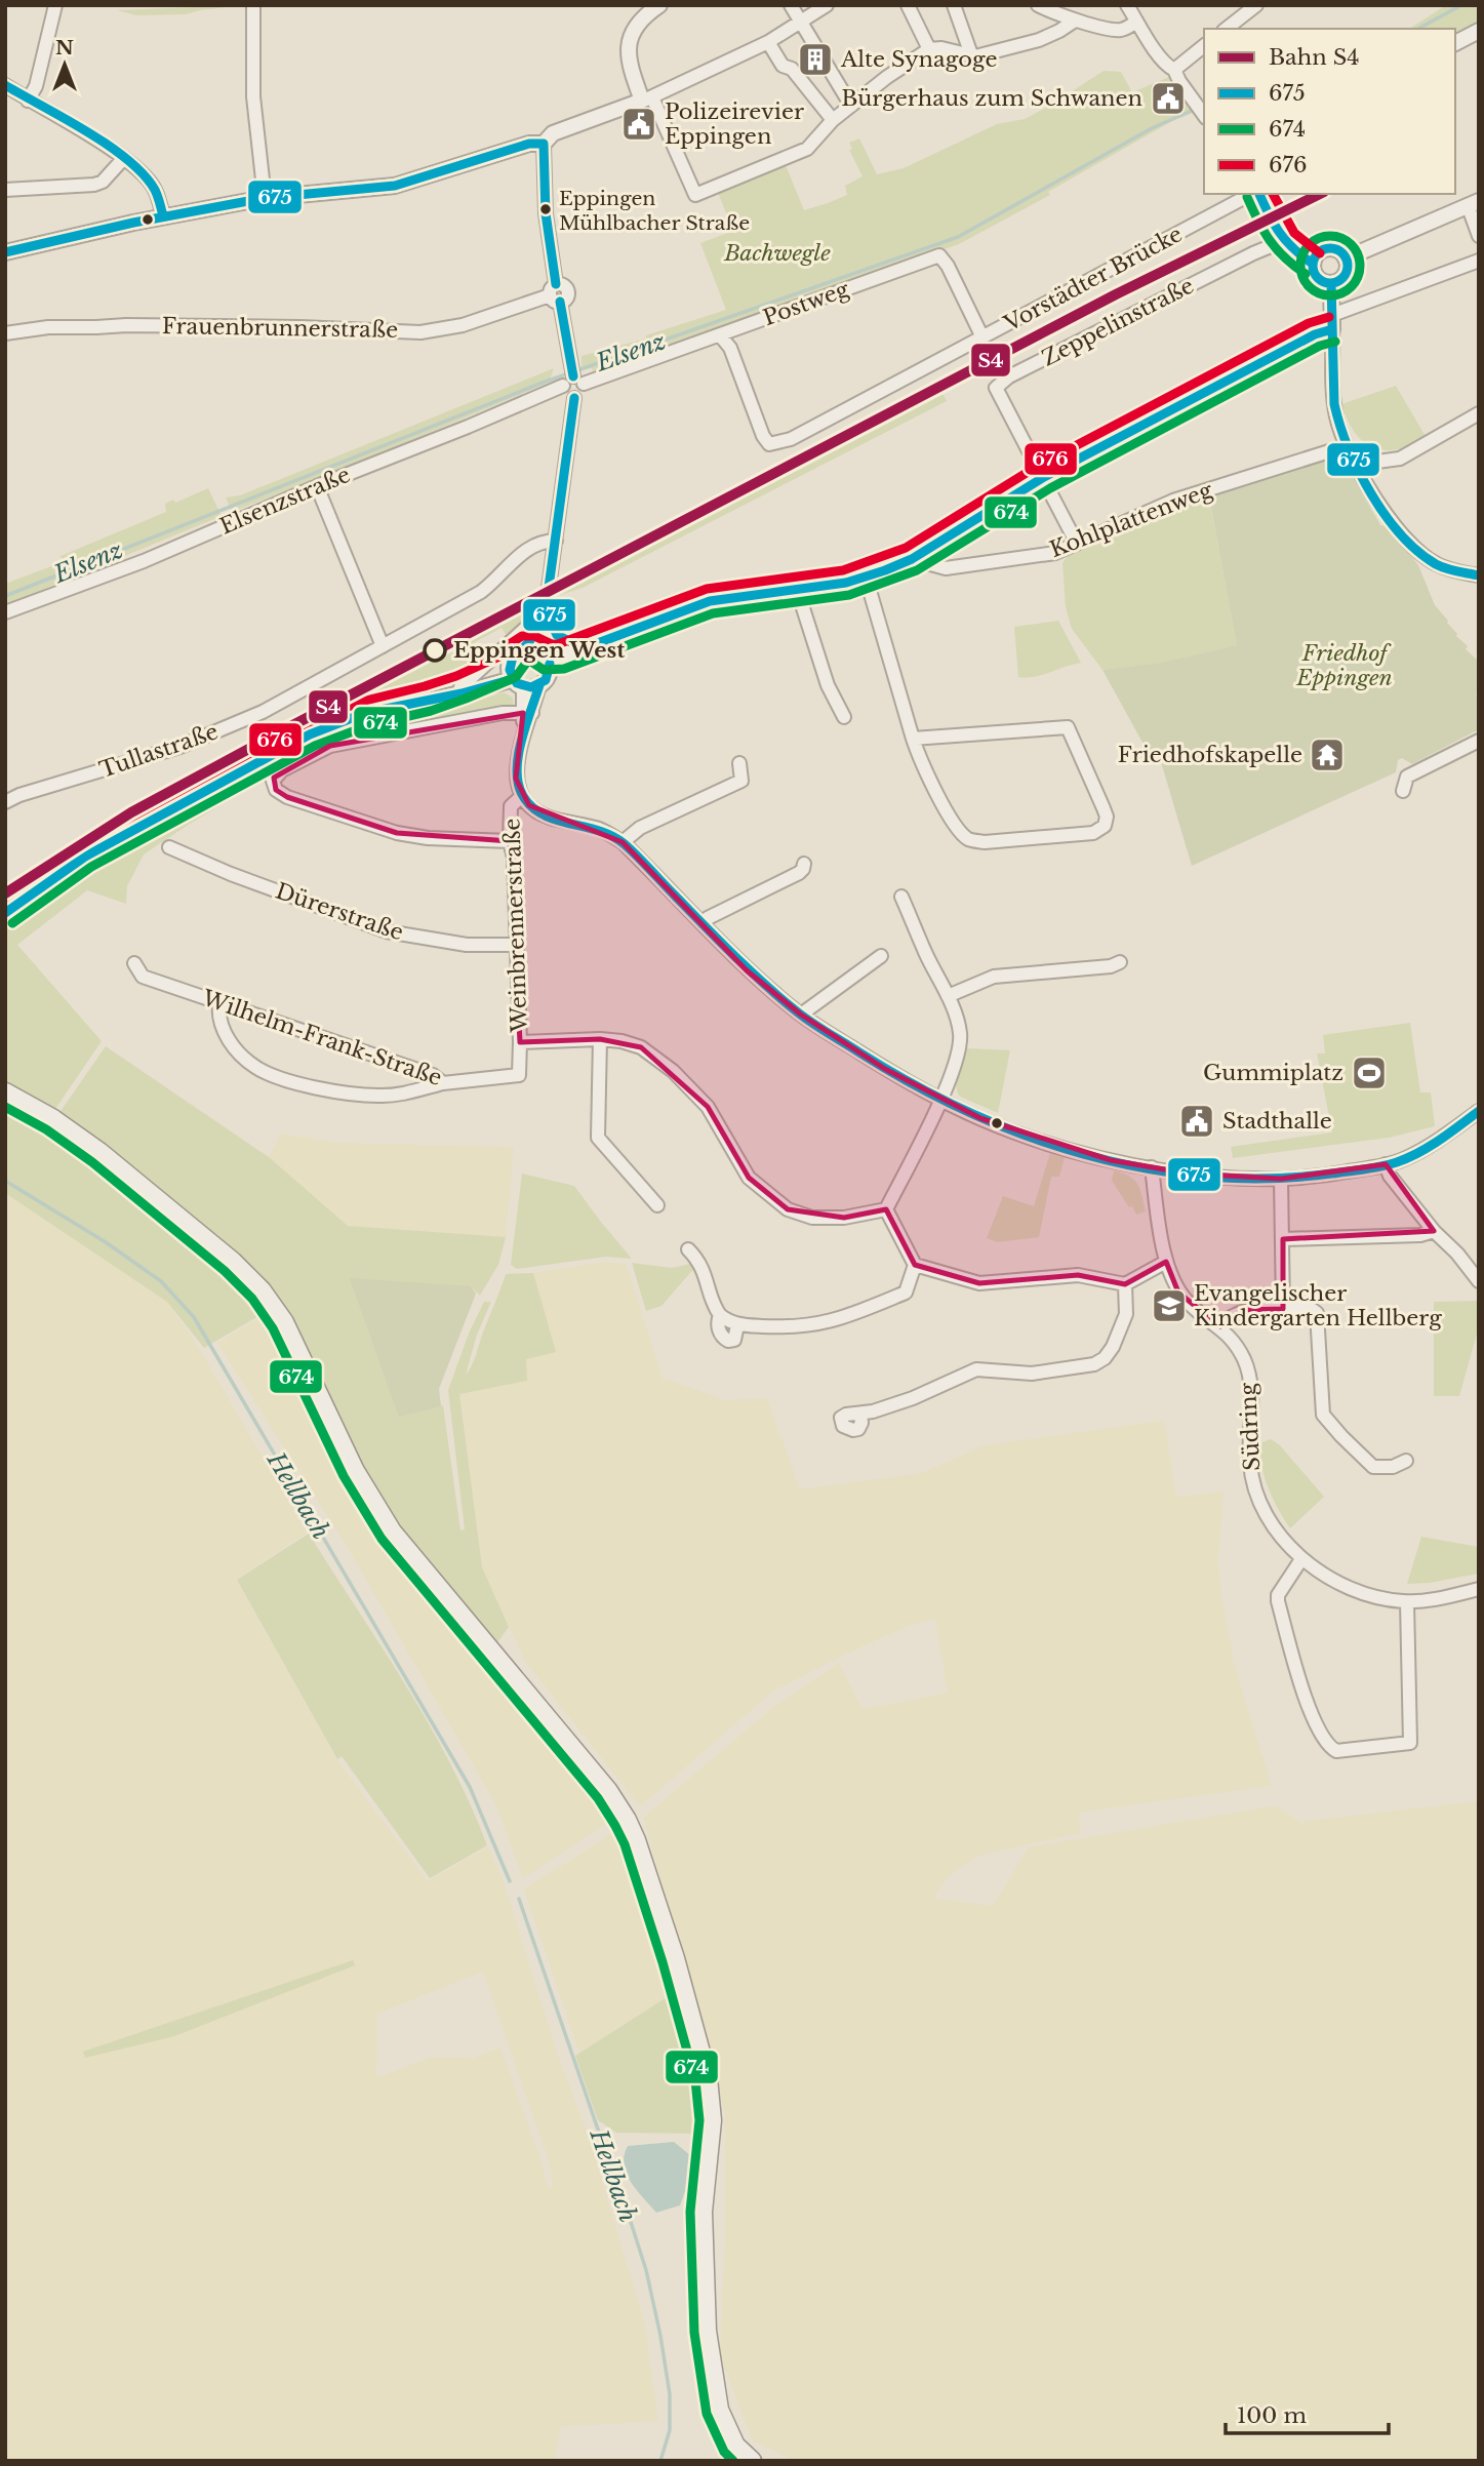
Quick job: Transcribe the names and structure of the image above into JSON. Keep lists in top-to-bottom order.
{
  "streets": {
    "street": [
      "Vorstädter Brücke",
      "Postweg",
      "Zeppelinstraße",
      "Frauenbrunnerstraße",
      "Elsenzstraße",
      "Kohlplattenweg",
      "Tullastraße",
      "Dürerstraße",
      "Weinbrennerstraße",
      "Wilhelm-Frank-Straße",
      "Südring"
    ]
  },
  "crossings": [
    ["Vorstädter Brücke", "Postweg"],
    ["Postweg", "Elsenzstraße"],
    ["Zeppelinstraße", "Kohlplattenweg"],
    ["Dürerstraße", "Weinbrennerstraße"],
    ["Weinbrennerstraße", "Wilhelm-Frank-Straße"]
  ],
  "water": ["Elsenz", "Hellbach"],
  "parks": ["Bachwegle", "Friedhof Eppingen"],
  "places": {
    "building": ["Alte Synagoge"],
    "public building": ["Bürgerhaus zum Schwanen", "Polizeirevier Eppingen", "Stadthalle"],
    "other": ["Eppingen Mühlbacher Straße", "Eppingen West"],
    "temple": ["Friedhofskapelle"],
    "sports": ["Gummiplatz"],
    "school or university": ["Evangelischer Kindergarten Hellberg"]
  },
  "lines": [
    "transit line 675",
    "rail line S4",
    "transit line 676",
    "transit line 674"
  ],
  "legend": [
    "Bahn S4",
    "675",
    "674",
    "676"
  ],
  "scale_bar": "100 m",
  "north": "top"
}
